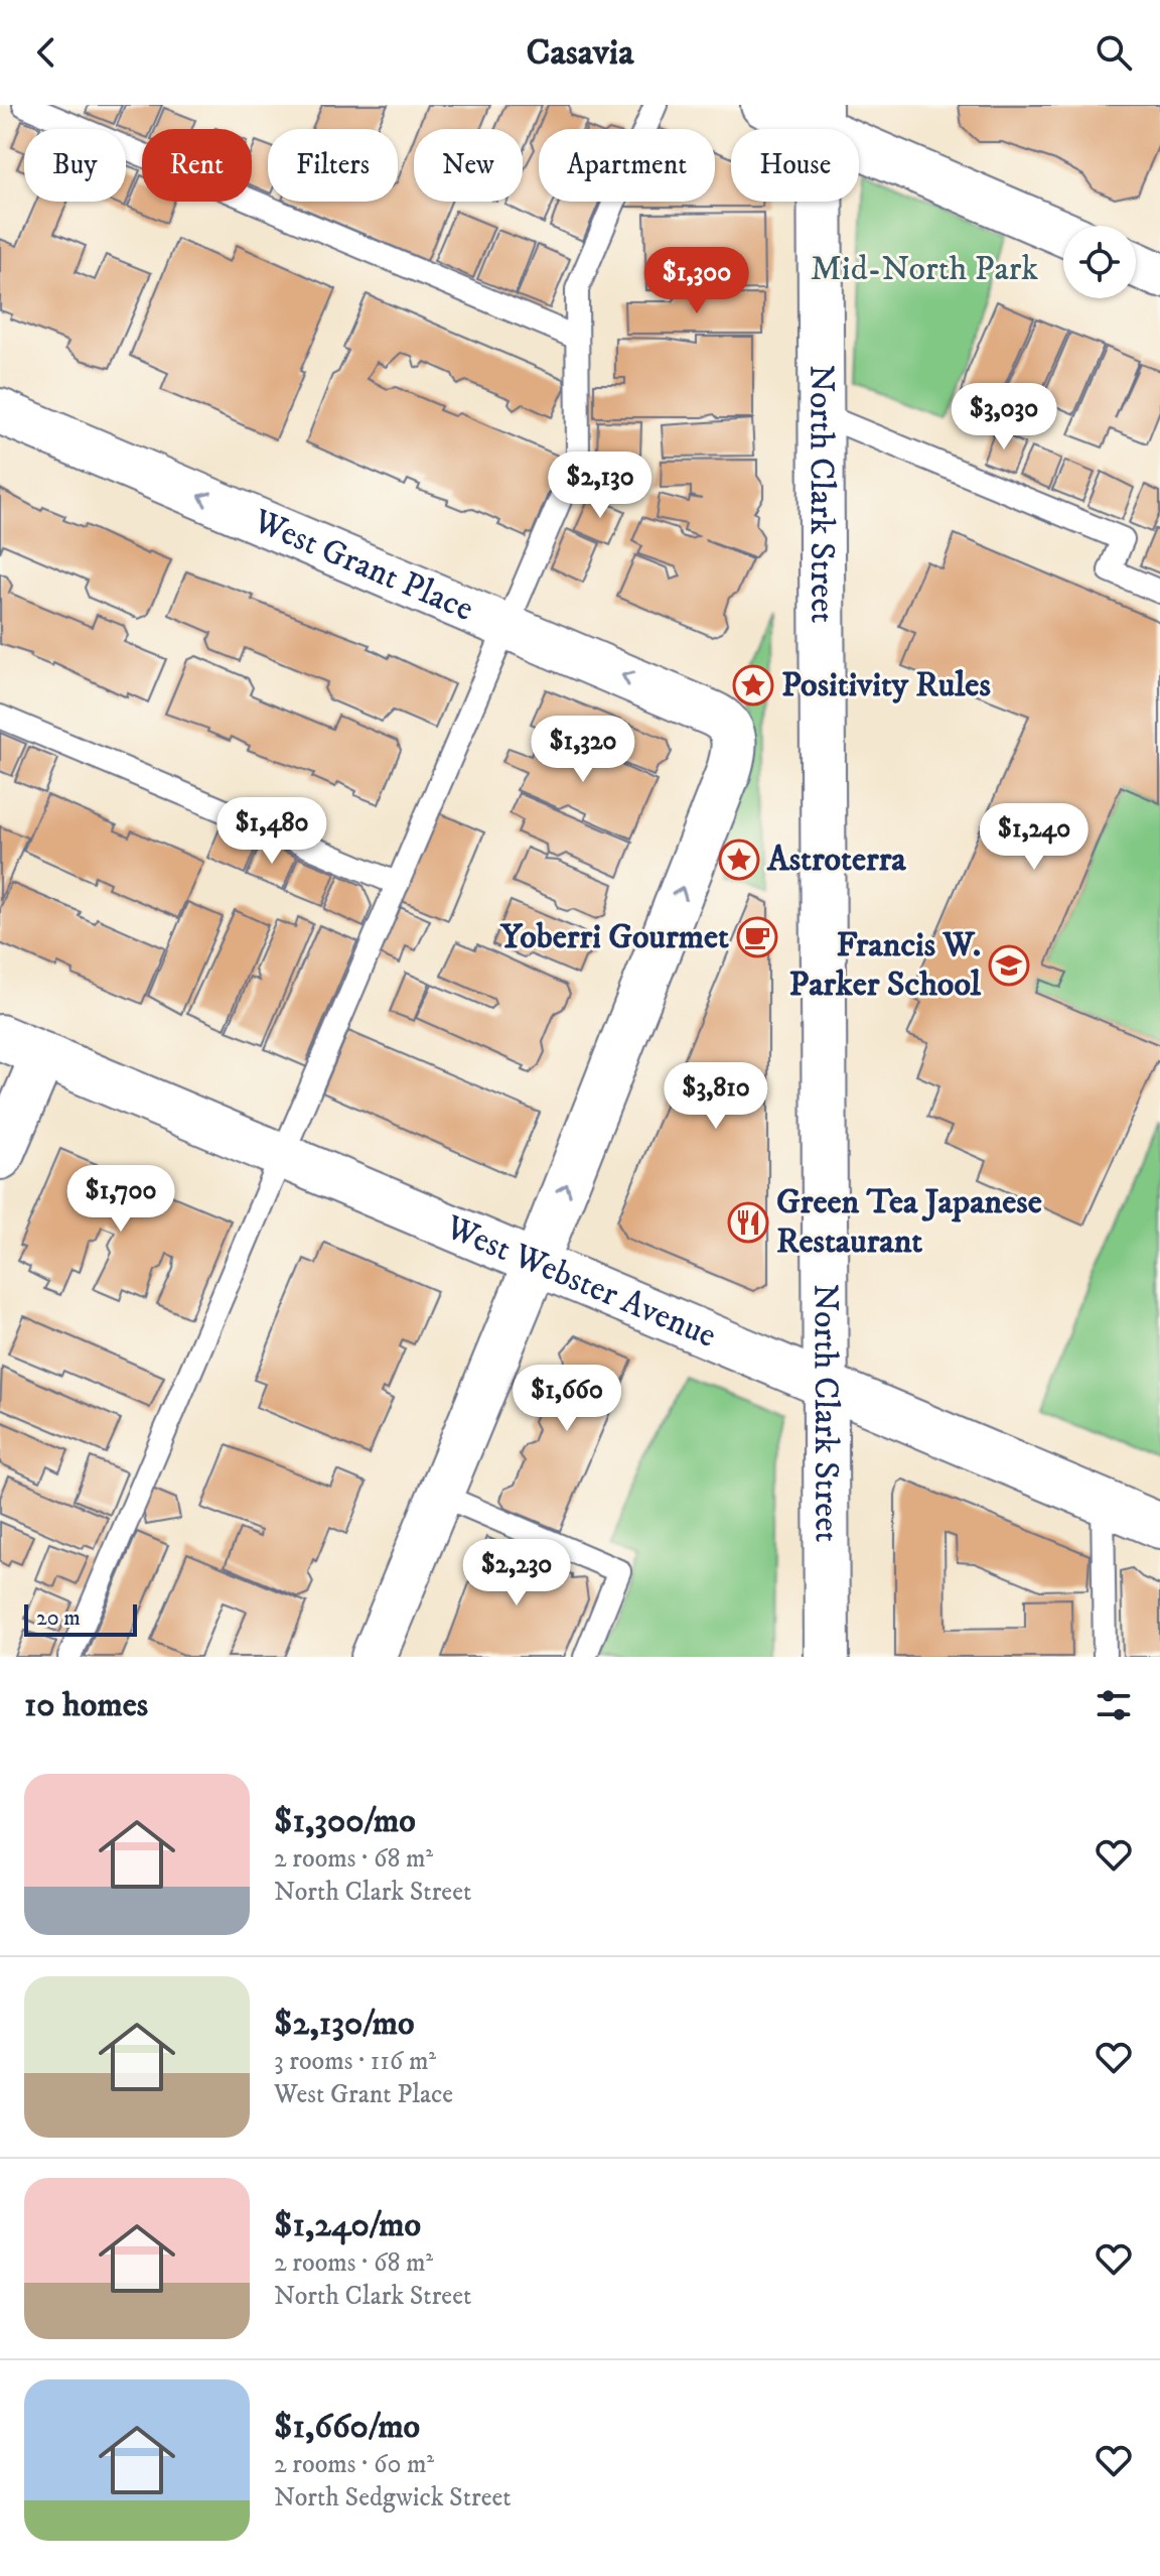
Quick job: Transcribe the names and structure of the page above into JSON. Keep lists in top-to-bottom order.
{
  "streets": {
    "street": ["North Clark Street", "West Grant Place", "West Webster Avenue"]
  },
  "crossings": [
    ["North Clark Street", "West Webster Avenue"],
    ["West Grant Place", "West Webster Avenue"]
  ],
  "parks": ["Mid-North Park"],
  "places": {
    "place": ["Positivity Rules", "Astroterra"],
    "cafe": ["Yoberri Gourmet"],
    "school or university": ["Francis W. Parker School"],
    "restaurant": ["Green Tea Japanese Restaurant"]
  },
  "scale_bar": "20 m",
  "page": {
    "header": "Casavia",
    "chip": [
      "Buy",
      "Rent",
      "Filters",
      "New",
      "Apartment",
      "House"
    ],
    "price": [
      "$1,300",
      "$3,030",
      "$2,130",
      "$1,320",
      "$1,480",
      "$1,240",
      "$3,810",
      "$1,700",
      "$1,660",
      "$2,230"
    ],
    "scale": "20 m",
    "heading": "10 homes",
    "list": [
      {
        "name": "$1,300/mo",
        "note": "2 rooms · 68 m² · North Clark Street"
      },
      {
        "name": "$2,130/mo",
        "note": "3 rooms · 116 m² · West Grant Place"
      },
      {
        "name": "$1,240/mo",
        "note": "2 rooms · 68 m² · North Clark Street"
      },
      {
        "name": "$1,660/mo",
        "note": "2 rooms · 60 m² · North Sedgwick Street"
      }
    ]
  }
}
